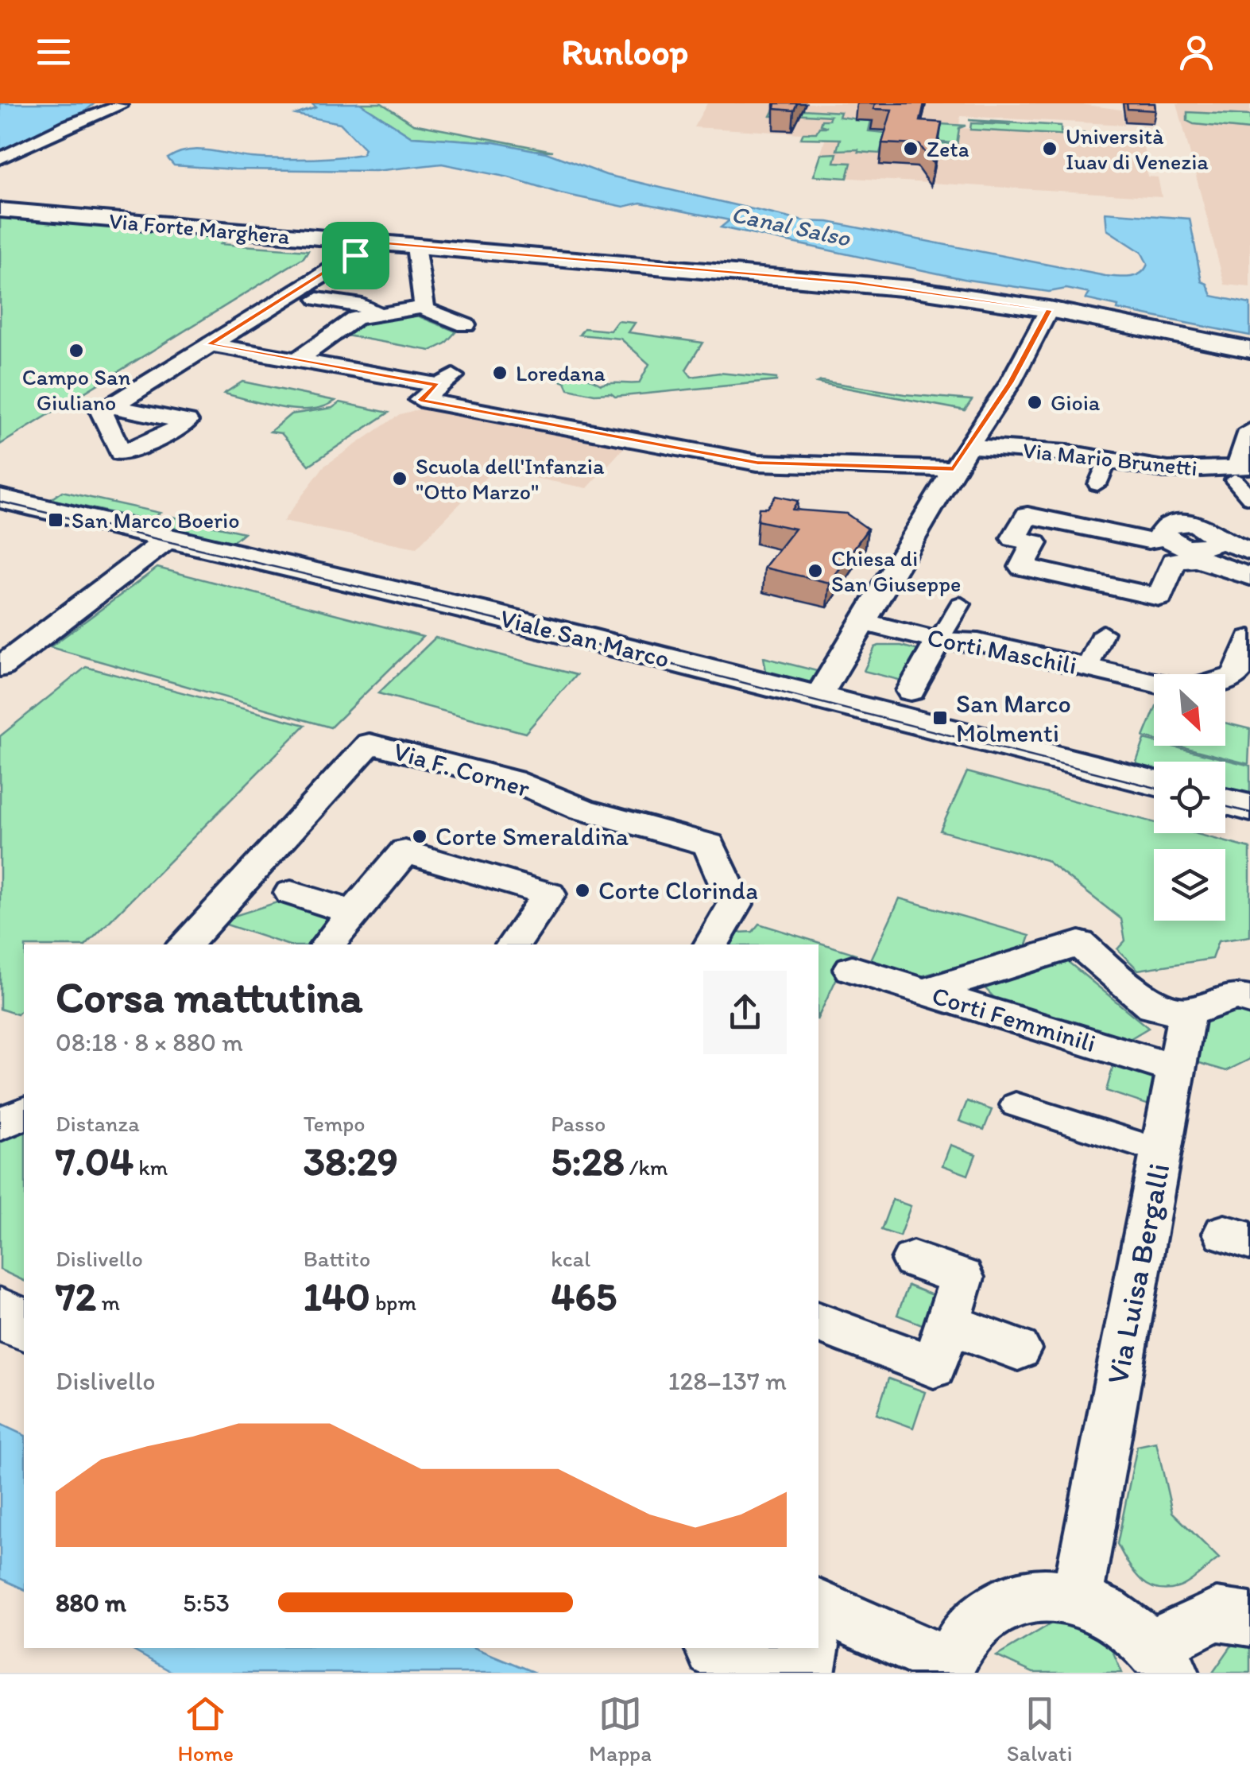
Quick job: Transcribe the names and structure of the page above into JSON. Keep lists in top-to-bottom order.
{
  "streets": {
    "street": [
      "Via Forte Marghera",
      "Via Mario Brunetti",
      "Viale San Marco",
      "Corti Maschili",
      "Via F. Corner",
      "Corti Femminili",
      "Via Luisa Bergalli"
    ]
  },
  "crossings": [
    ["Corti Femminili", "Via Luisa Bergalli"]
  ],
  "water": ["Canal Salso"],
  "places": {
    "other": [
      "Zeta",
      "Università Iuav di Venezia",
      "Campo San Giuliano",
      "Loredana",
      "Gioia",
      "Scuola dell'Infanzia \"Otto Marzo\"",
      "Chiesa di San Giuseppe",
      "Corte Smeraldina",
      "Corte Clorinda"
    ],
    "transit": ["San Marco Boerio", "San Marco Molmenti"]
  },
  "north": "bottom right",
  "page": {
    "header": "Runloop",
    "heading": ["Corsa mattutina", "08:18 · 8 × 880 m"],
    "stats": [
      ["Distanza", "7.04 km"],
      ["Tempo", "38:29"],
      ["Passo", "5:28 /km"],
      ["Dislivello", "72 m"],
      ["Battito", "140 bpm"],
      ["kcal", "465"]
    ],
    "chart": ["Dislivello", "128–137 m"],
    "list": [
      {
        "name": "880 m",
        "note": "5:53"
      }
    ],
    "tabs": ["Home", "Mappa", "Salvati"]
  }
}
